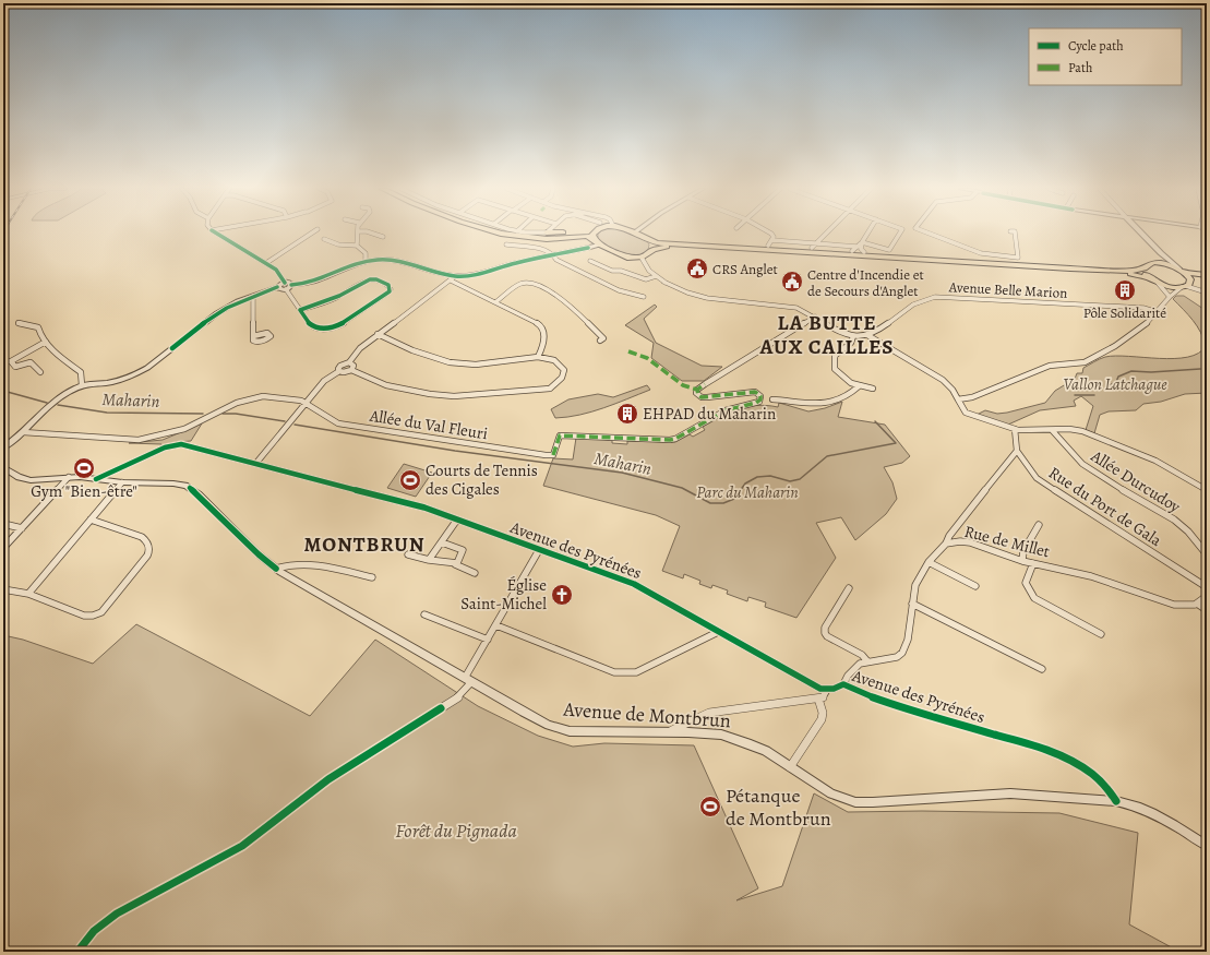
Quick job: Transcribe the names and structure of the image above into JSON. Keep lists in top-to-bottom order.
{
  "streets": {
    "street": [
      "Avenue Belle Marion",
      "Allée du Val Fleuri",
      "Allée Durcudoy",
      "Rue du Port de Gala",
      "Rue de Millet",
      "Avenue des Pyrénées",
      "Avenue de Montbrun"
    ]
  },
  "crossings": [
    ["Rue de Millet", "Avenue des Pyrénées"],
    ["Avenue des Pyrénées", "Avenue de Montbrun"]
  ],
  "districts": ["LA BUTTE AUX CAILLES", "MONTBRUN"],
  "water": ["Maharin"],
  "parks": ["Vallon Latchague", "Parc du Maharin", "Forêt du Pignada"],
  "places": {
    "public building": ["CRS Anglet", "Centre d'Incendie et de Secours d'Anglet"],
    "building": ["Pôle Solidarité", "EHPAD du Maharin"],
    "sports": ["Gym \"Bien-être\"", "Courts de Tennis des Cigales", "Pétanque de Montbrun"],
    "church": ["Église Saint-Michel"]
  },
  "legend": ["Cycle path", "Path"]
}
